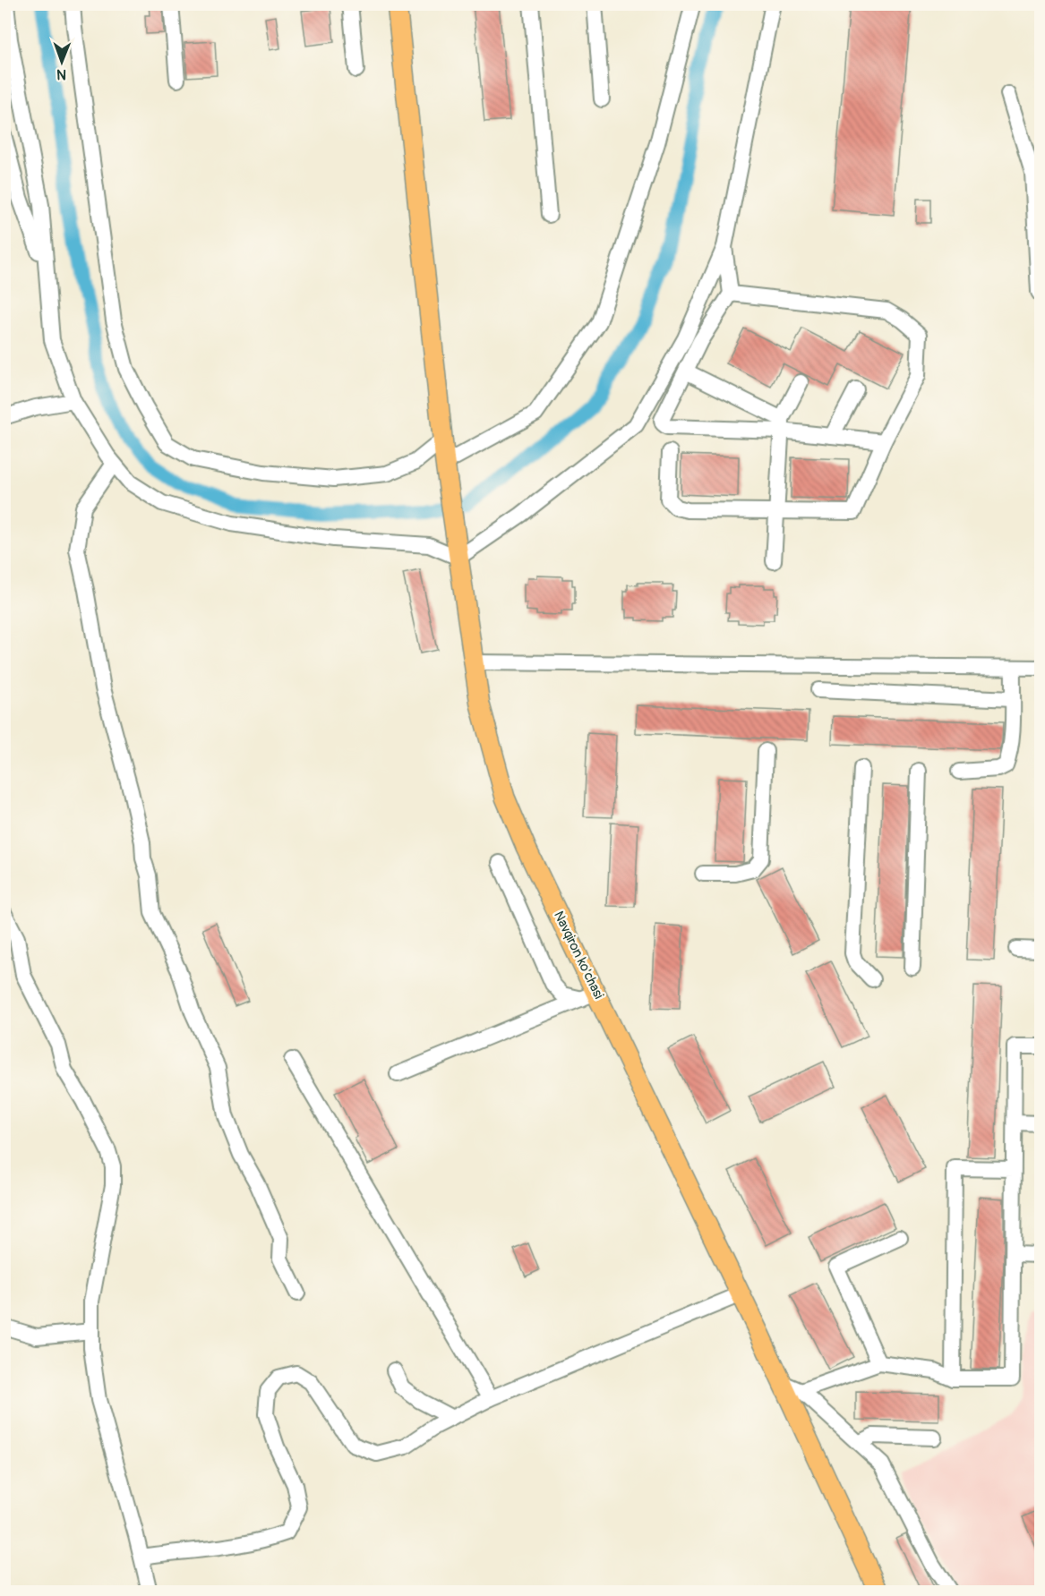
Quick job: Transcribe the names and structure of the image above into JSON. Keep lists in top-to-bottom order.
{
  "streets": {
    "main road": ["Navqiron ko'chasi"]
  },
  "north": "bottom"
}
